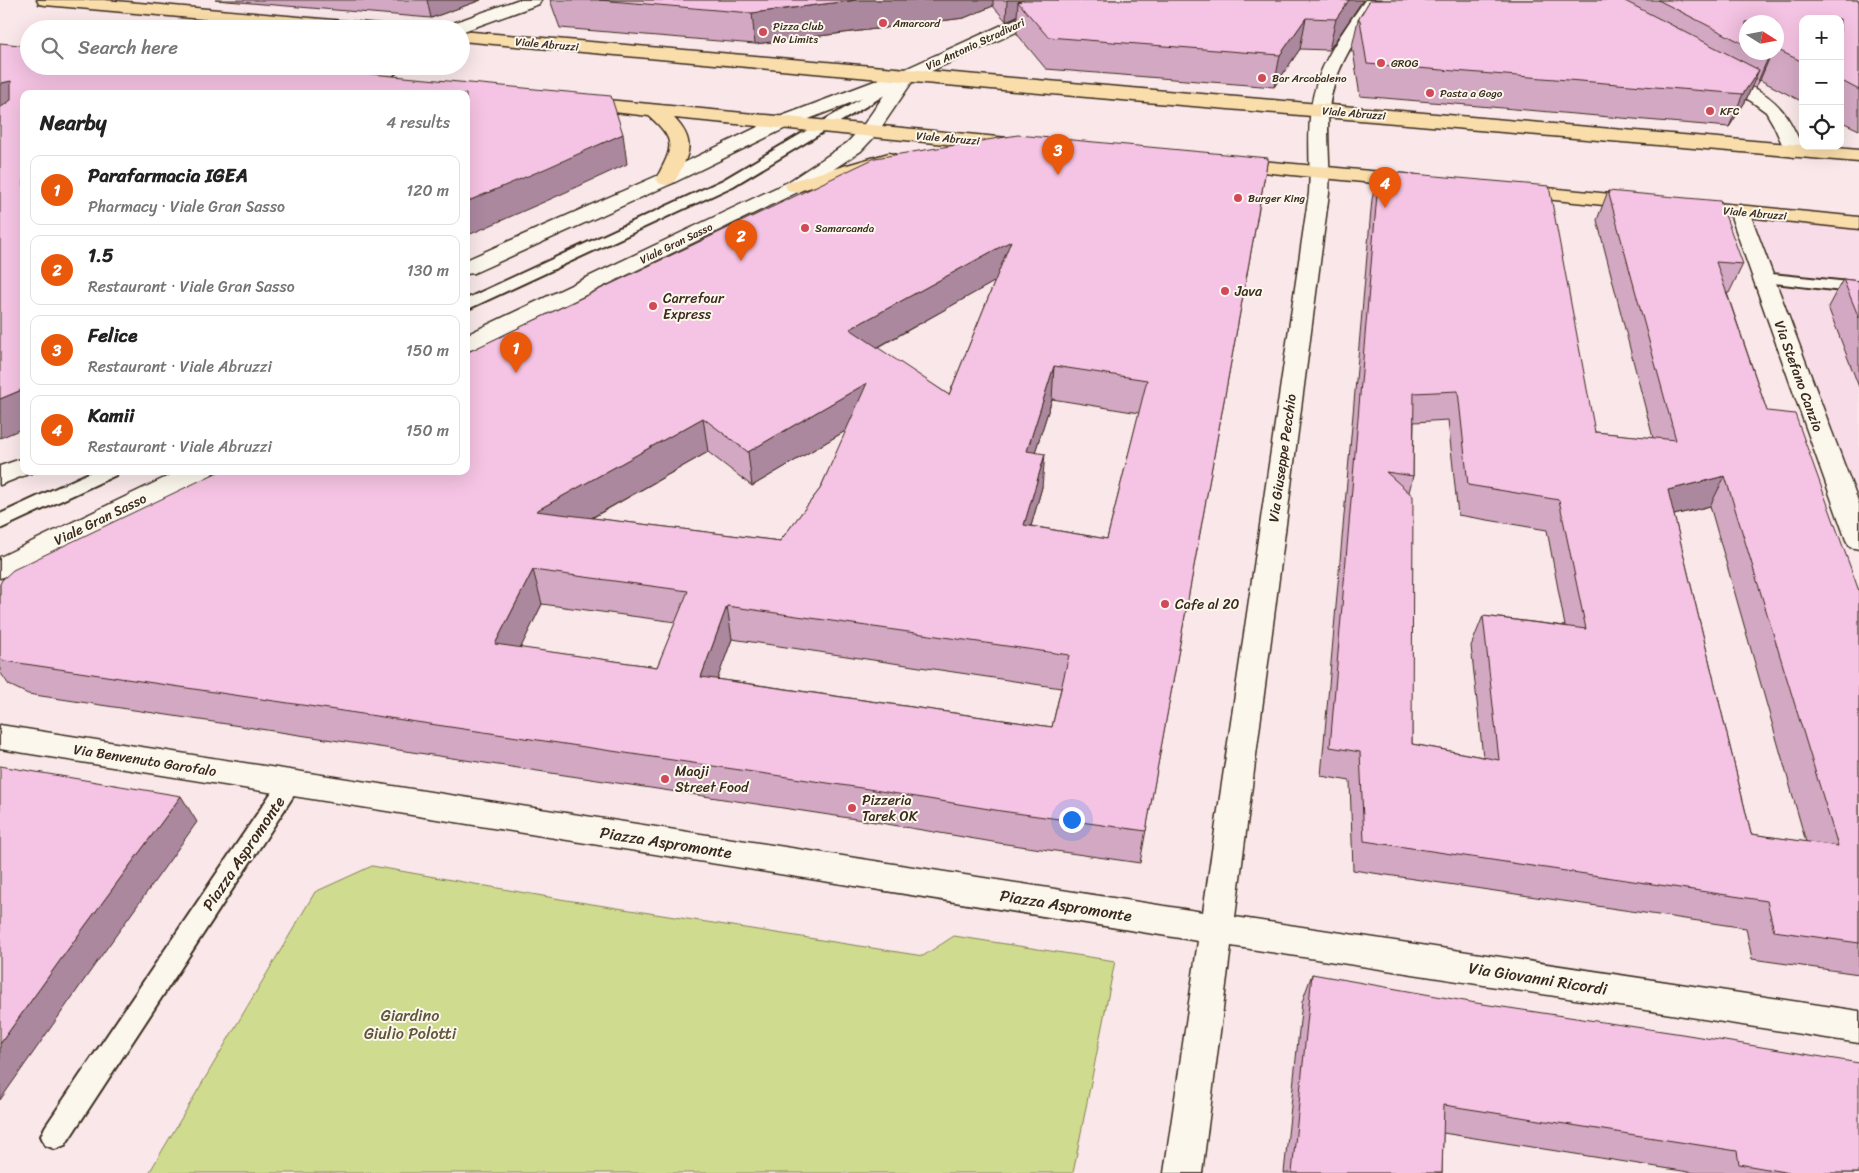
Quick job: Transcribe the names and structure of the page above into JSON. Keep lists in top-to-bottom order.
{
  "streets": {
    "main road": ["Viale Abruzzi"],
    "street": [
      "Via Antonio Stradivari",
      "Viale Gran Sasso",
      "Via Stefano Canzio",
      "Via Giuseppe Pecchio",
      "Via Benvenuto Garofalo",
      "Piazza Aspromonte",
      "Via Giovanni Ricordi"
    ]
  },
  "crossings": [
    ["Viale Abruzzi", "Via Antonio Stradivari"],
    ["Viale Abruzzi", "Viale Gran Sasso"],
    ["Viale Abruzzi", "Via Stefano Canzio"],
    ["Viale Abruzzi", "Via Giuseppe Pecchio"],
    ["Via Antonio Stradivari", "Viale Gran Sasso"],
    ["Via Giuseppe Pecchio", "Piazza Aspromonte"],
    ["Via Giuseppe Pecchio", "Via Giovanni Ricordi"],
    ["Via Benvenuto Garofalo", "Piazza Aspromonte"],
    ["Piazza Aspromonte", "Via Giovanni Ricordi"]
  ],
  "parks": ["Giardino Giulio Polotti"],
  "places": [
    "Amarcord",
    "Pizza Club No Limits",
    "GROG",
    "Bar Arcobaleno",
    "Pasta a Gogo",
    "KFC",
    "Burger King",
    "Samarcanda",
    "Java",
    "Carrefour Express",
    "Cafe al 20",
    "Maoji Street Food",
    "Pizzeria Tarek OK"
  ],
  "north": "right",
  "page": {
    "map_buttons": ["+", "−"],
    "search": "Search here",
    "heading": ["Nearby", "4 results"],
    "pins": [
      "3",
      "4",
      "2",
      "1"
    ],
    "list": [
      {
        "mark": "1",
        "name": "Parafarmacia IGEA",
        "note": "Pharmacy · Viale Gran Sasso",
        "value": "120 m"
      },
      {
        "mark": "2",
        "name": "1.5",
        "note": "Restaurant · Viale Gran Sasso",
        "value": "130 m"
      },
      {
        "mark": "3",
        "name": "Felice",
        "note": "Restaurant · Viale Abruzzi",
        "value": "150 m"
      },
      {
        "mark": "4",
        "name": "Kamii",
        "note": "Restaurant · Viale Abruzzi",
        "value": "150 m"
      }
    ]
  }
}
